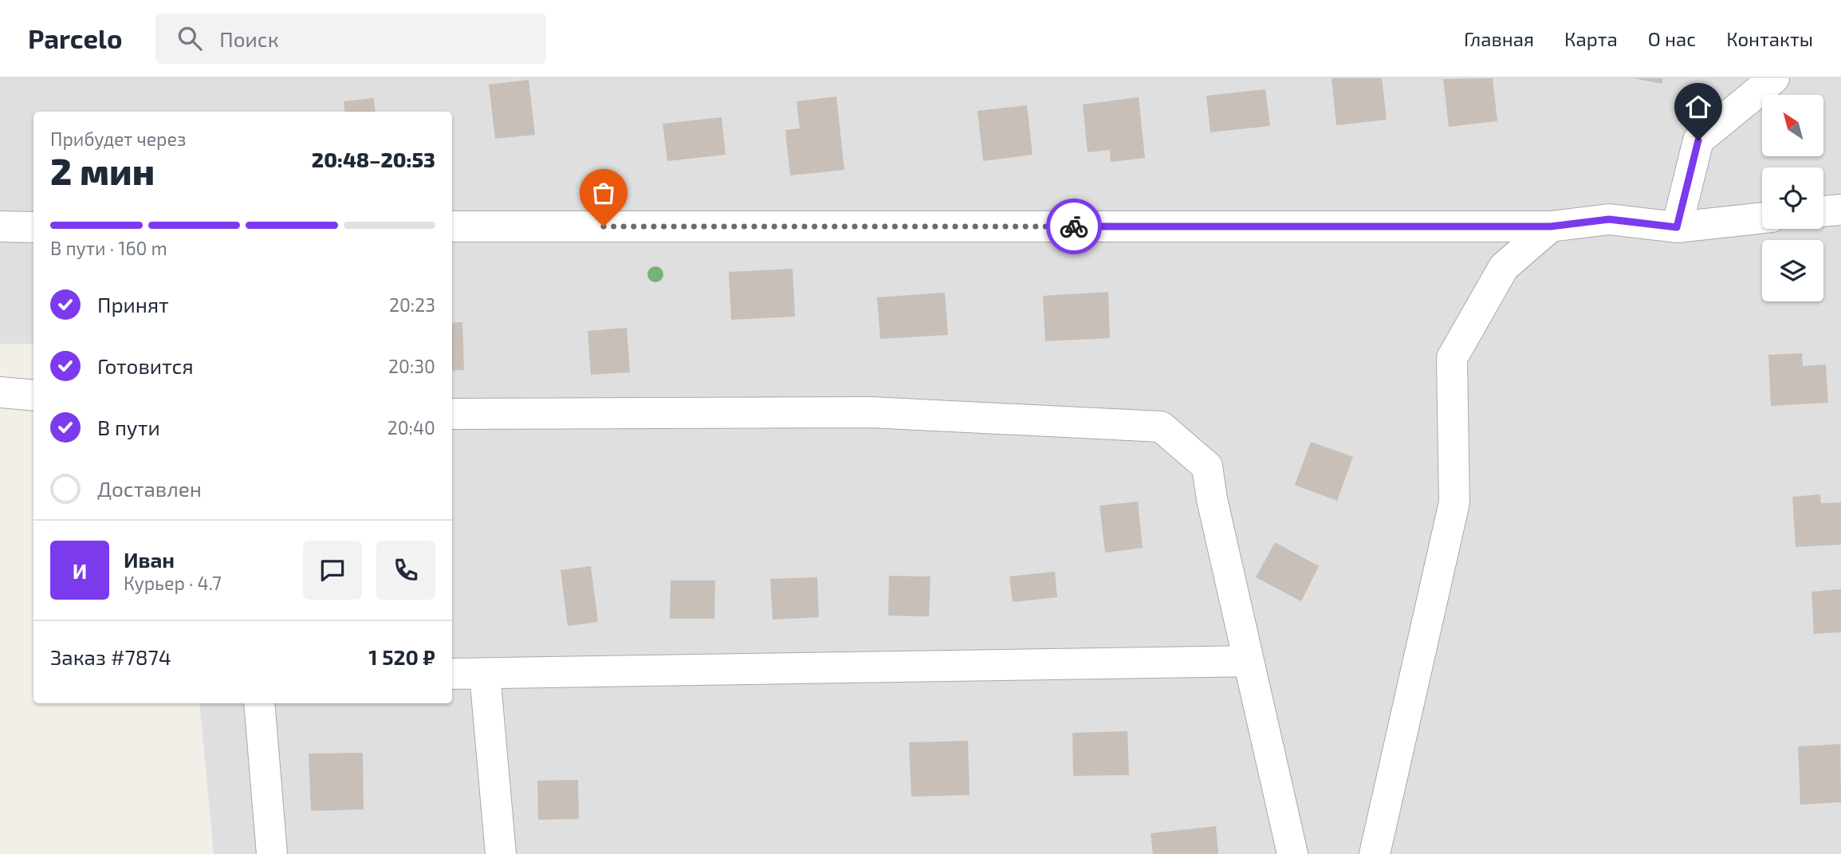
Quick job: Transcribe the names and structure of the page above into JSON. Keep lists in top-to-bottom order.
{
  "north": "top left",
  "page": {
    "header": "Parcelo",
    "search": "Поиск",
    "nav": [
      "Главная",
      "Карта",
      "О нас",
      "Контакты"
    ],
    "heading": ["2 мин", "Прибудет через", "20:48–20:53"],
    "panel": [
      "Иван",
      "Курьер · 4.7",
      "Заказ #7874",
      "1 520 ₽"
    ],
    "bar": "В пути · 160 m",
    "list": [
      ["Принят", "20:23"],
      ["Готовится", "20:30"],
      ["В пути", "20:40"],
      "Доставлен"
    ],
    "round": "И"
  }
}
